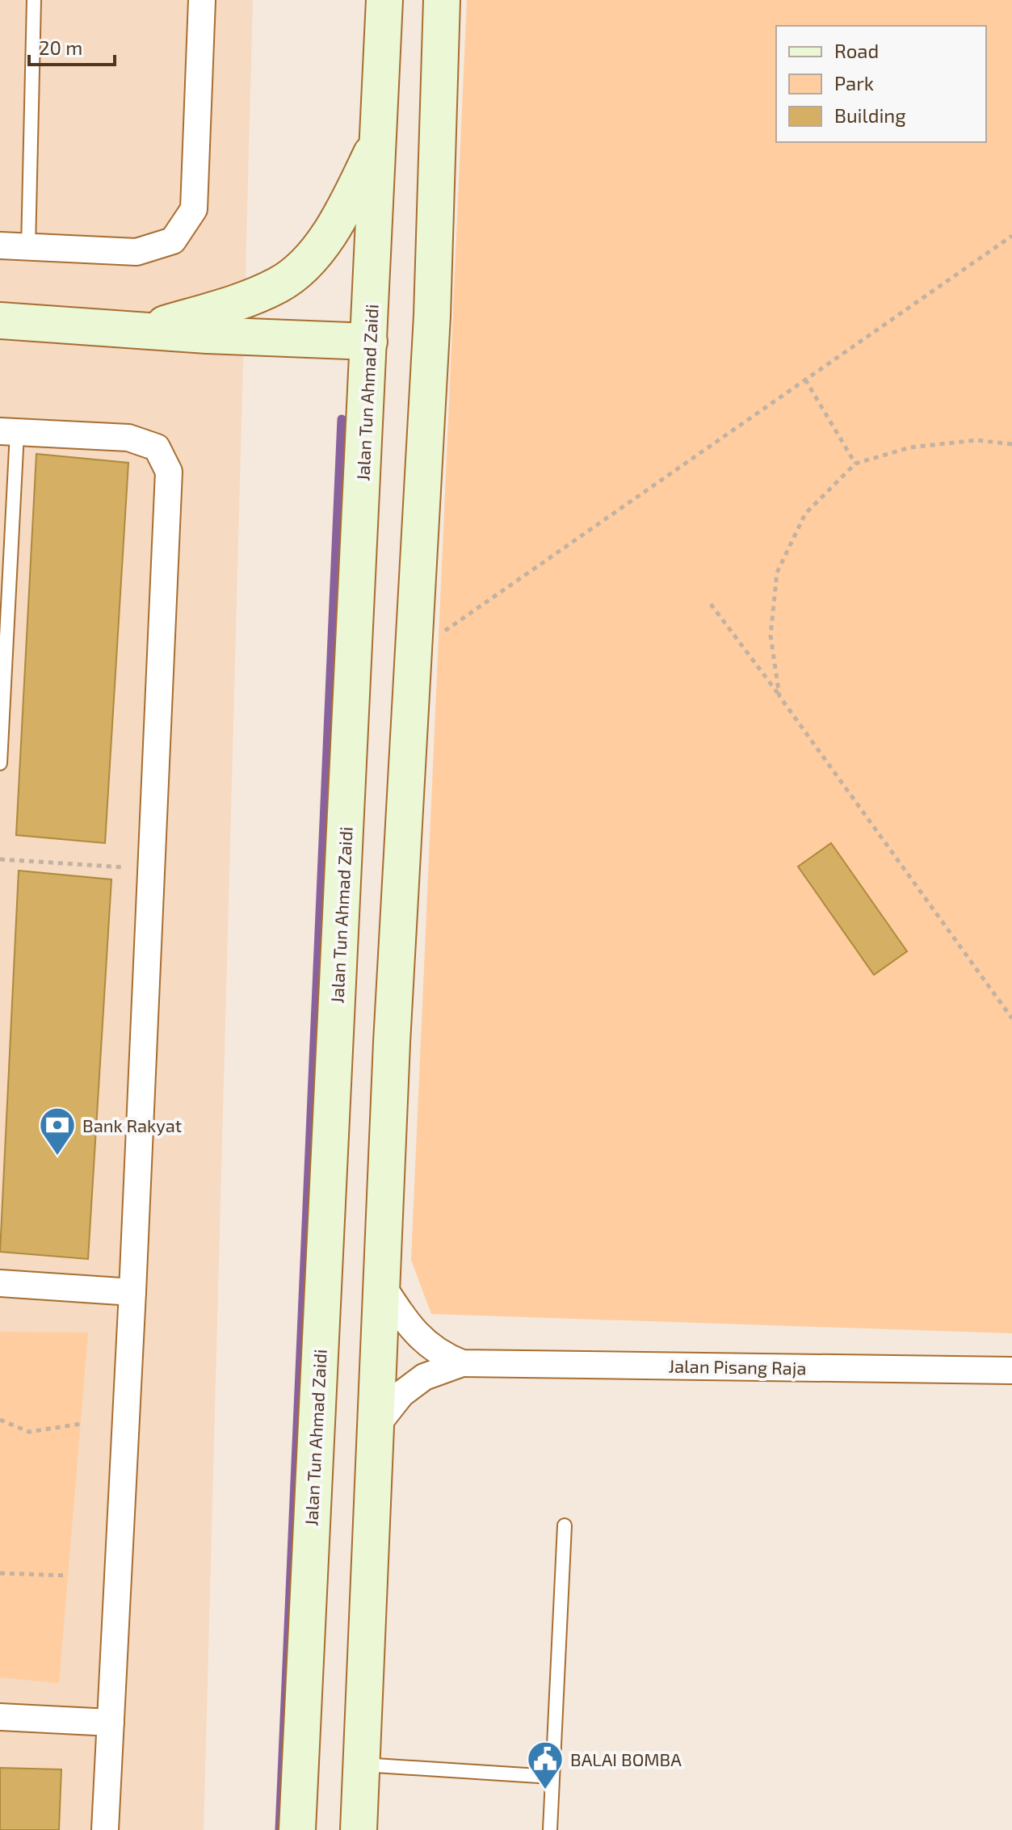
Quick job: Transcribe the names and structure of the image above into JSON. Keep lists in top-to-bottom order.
{
  "streets": {
    "main road": ["Jalan Tun Ahmad Zaidi"],
    "street": ["Jalan Pisang Raja"]
  },
  "places": {
    "bank": ["Bank Rakyat"],
    "public building": ["BALAI BOMBA"]
  },
  "legend": ["Road", "Park", "Building"],
  "scale_bar": "20 m"
}
